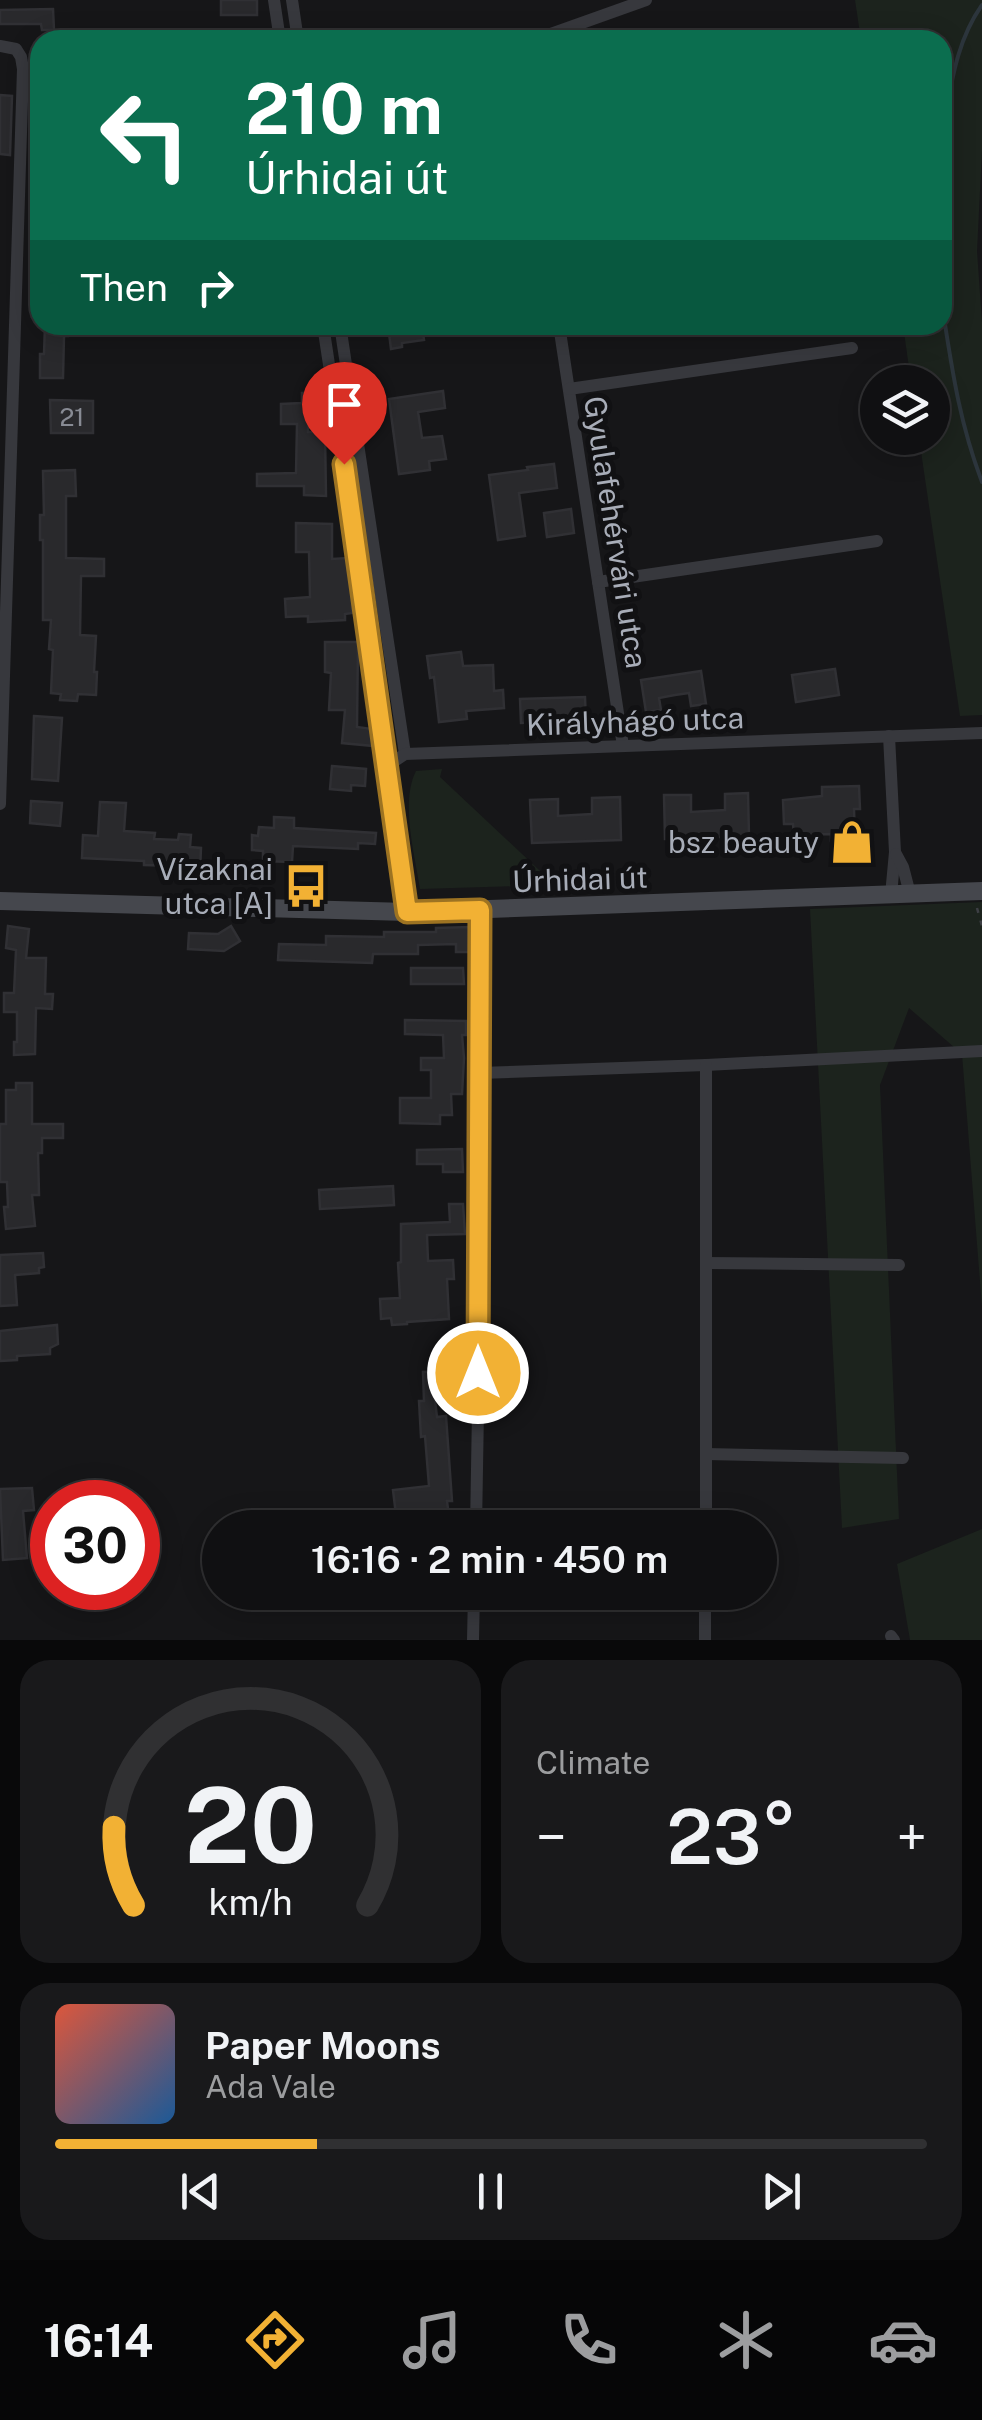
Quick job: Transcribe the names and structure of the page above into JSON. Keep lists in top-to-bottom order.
{
  "streets": {
    "main road": ["Úrhidai út"],
    "street": ["Gyulafehérvári utca", "Királyhágó utca"]
  },
  "crossings": [
    ["Gyulafehérvári utca", "Királyhágó utca"]
  ],
  "places": {
    "shop": ["bsz beauty"],
    "bus stop": ["Vízaknai utca [A]"]
  },
  "house_numbers": ["21"],
  "page": {
    "turn": ["210 m", "Úrhidai út"],
    "then": "Then",
    "limit": "30",
    "trip": "16:16 · 2 min · 450 m",
    "tile": "Climate",
    "heat": ["−", "23°", "+"],
    "song": ["Paper Moons", "Ada Vale"],
    "tabs": "16:14",
    "gauge": ["20", "km/h"]
  }
}
